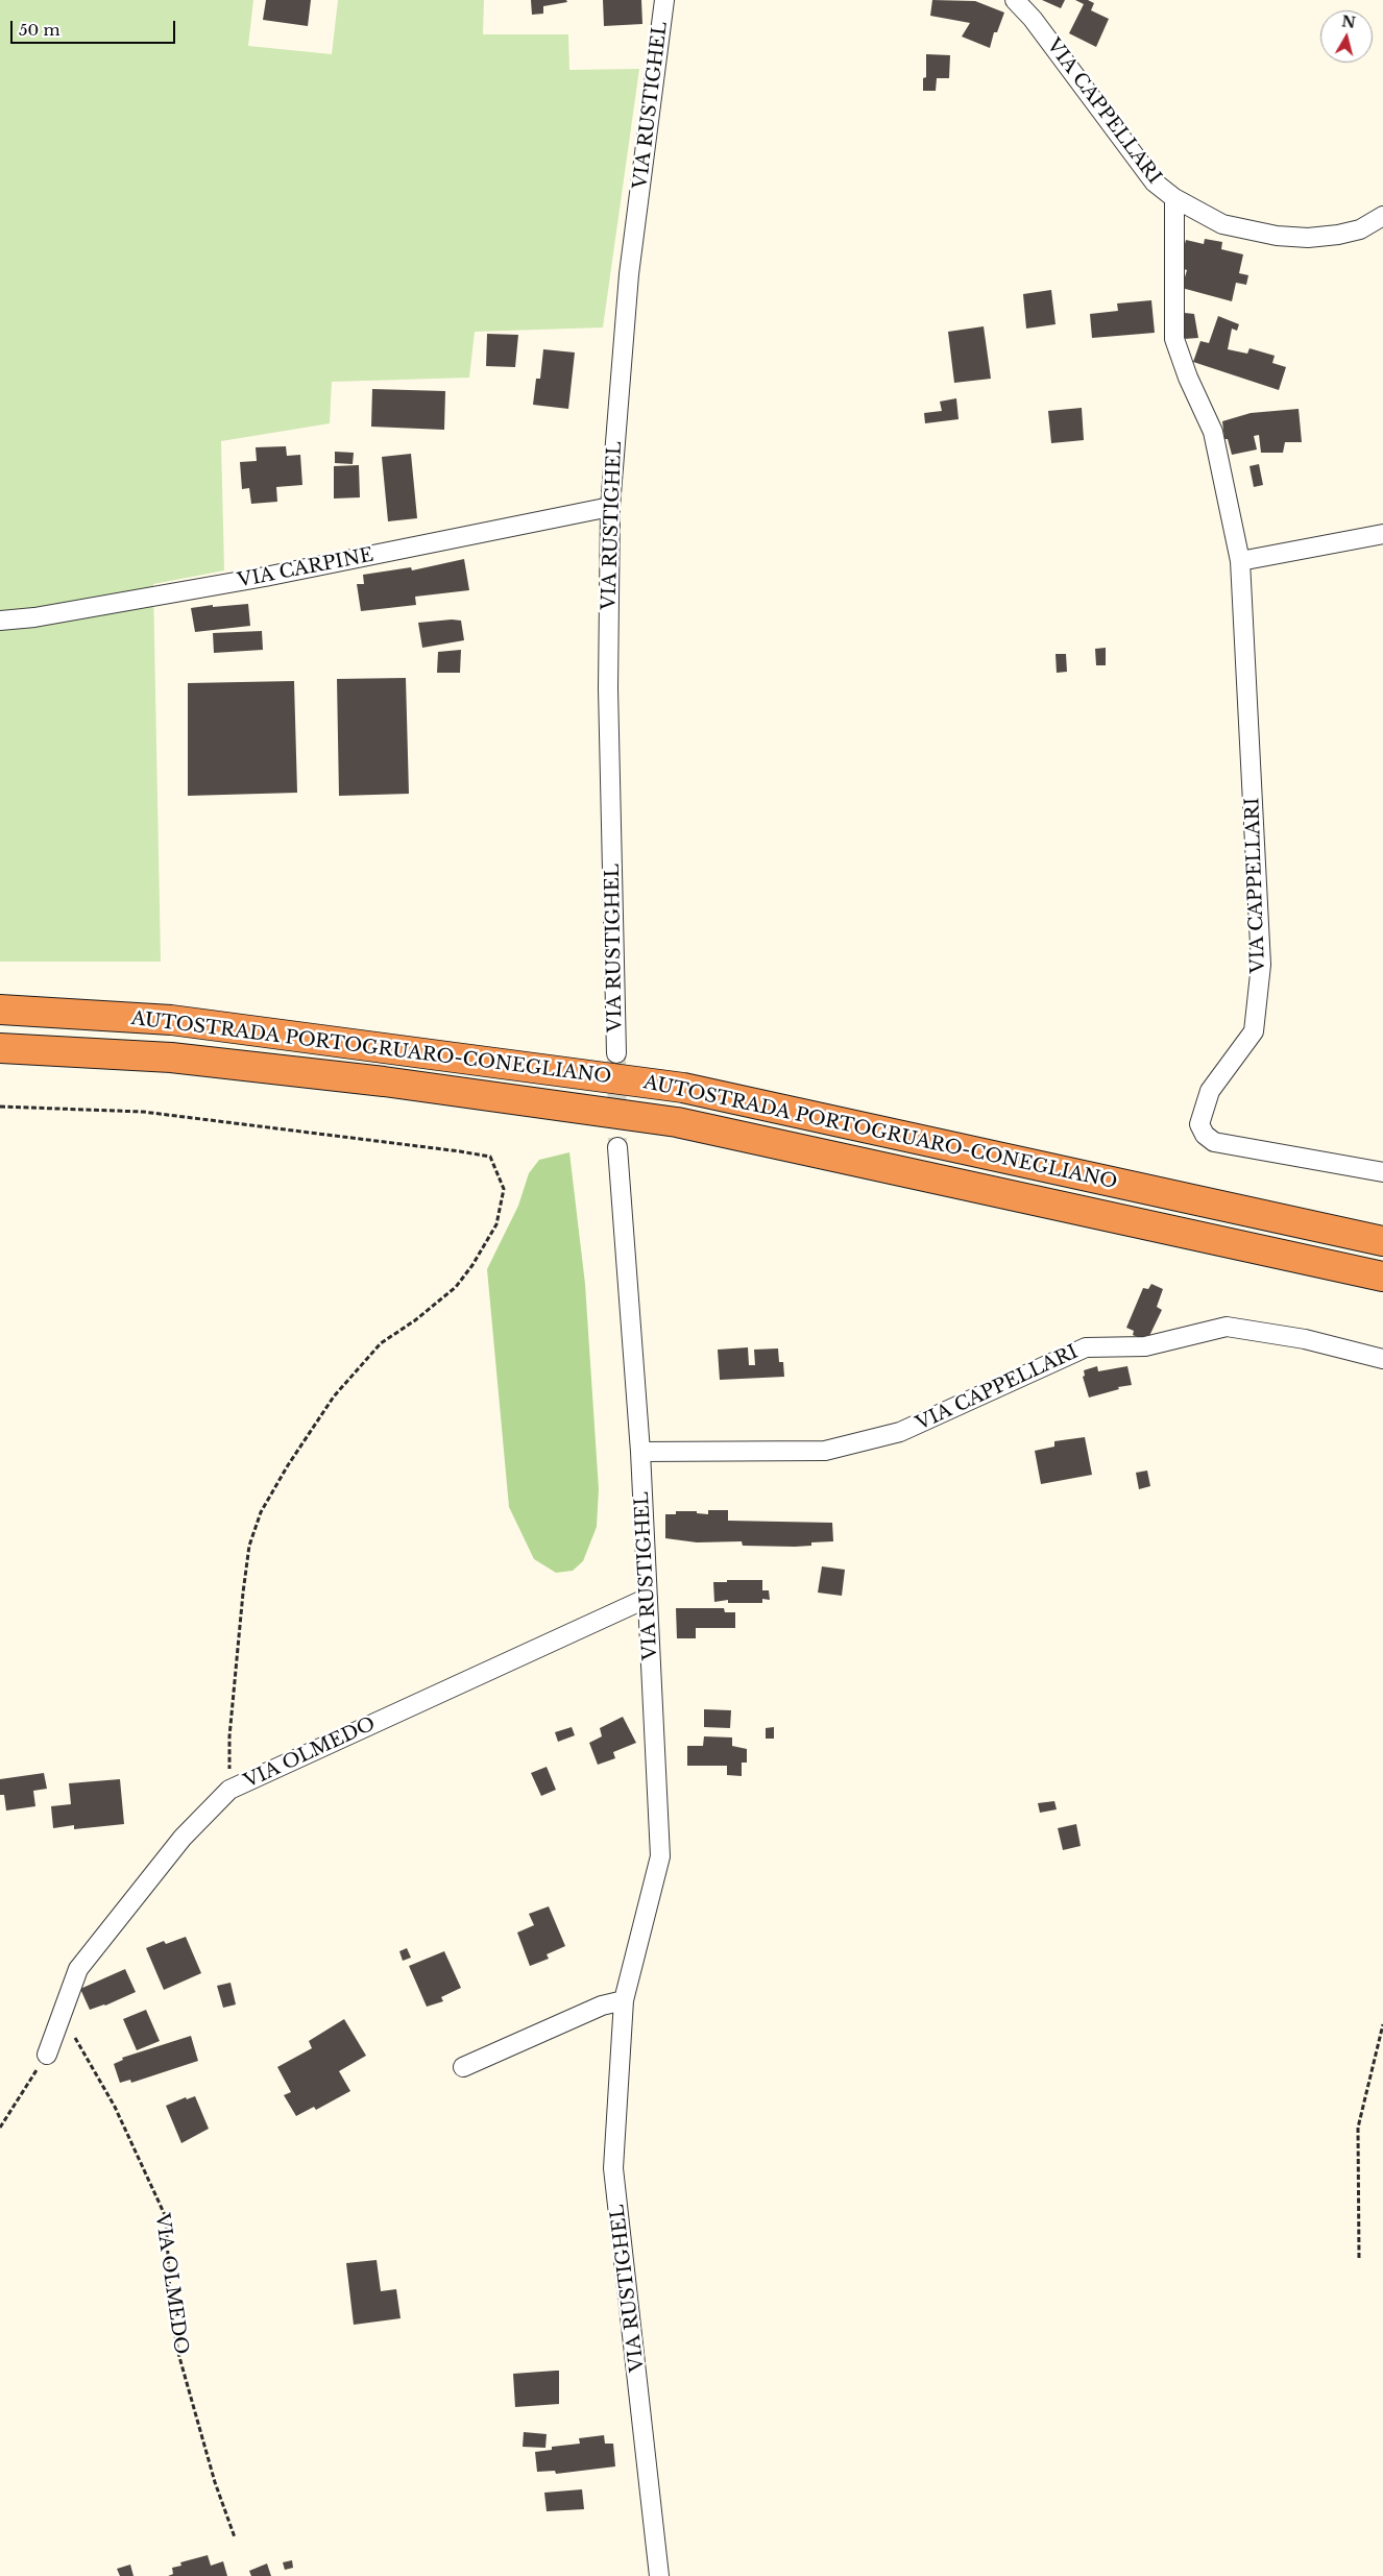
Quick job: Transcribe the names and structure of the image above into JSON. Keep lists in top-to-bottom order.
{
  "streets": {
    "highway": ["AUTOSTRADA PORTOGRUARO-CONEGLIANO"],
    "street": [
      "VIA RUSTIGHEL",
      "VIA CAPPELLARI",
      "VIA CARPINE",
      "VIA OLMEDO"
    ]
  },
  "crossings": [
    ["VIA RUSTIGHEL", "VIA CAPPELLARI"],
    ["VIA RUSTIGHEL", "VIA CARPINE"],
    ["VIA RUSTIGHEL", "VIA OLMEDO"]
  ],
  "scale_bar": "50 m",
  "north": "top"
}
